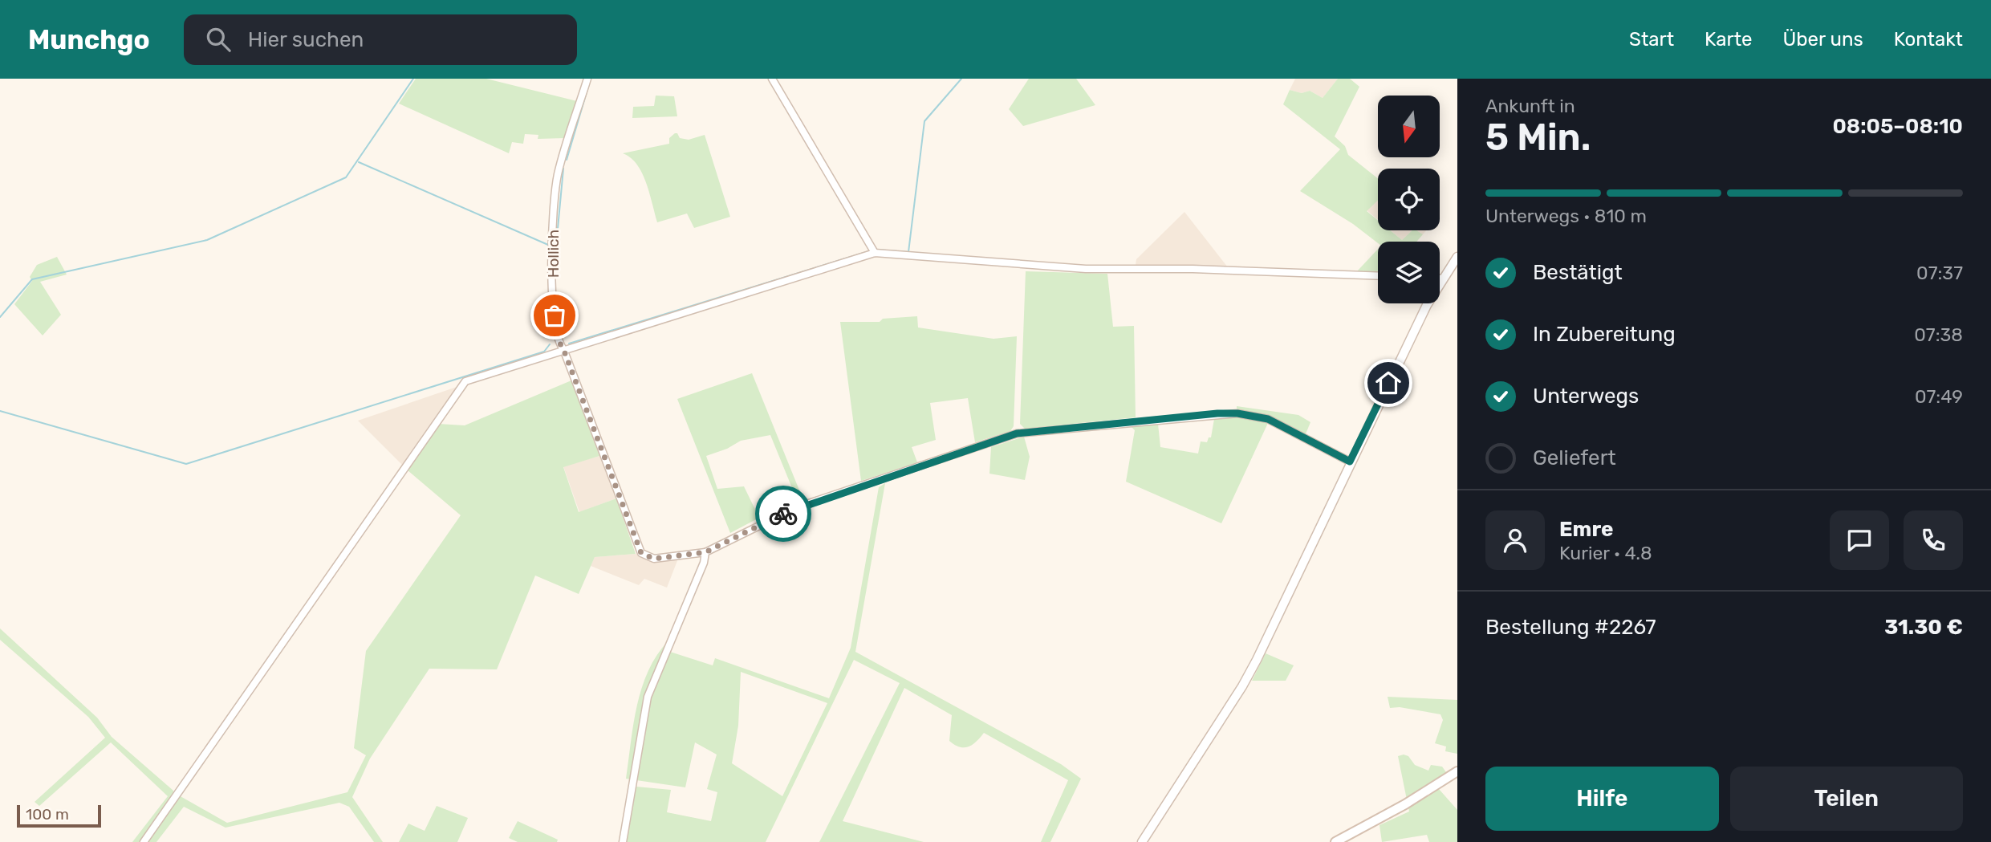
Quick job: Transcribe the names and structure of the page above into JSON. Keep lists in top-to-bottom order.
{
  "streets": {
    "street": ["Hollich"]
  },
  "scale_bar": "100 m",
  "north": "bottom",
  "page": {
    "header": "Munchgo",
    "search": "Hier suchen",
    "nav": [
      "Start",
      "Karte",
      "Über uns",
      "Kontakt"
    ],
    "heading": ["5 Min.", "Ankunft in", "08:05–08:10"],
    "panel": [
      "Emre",
      "Kurier · 4.8",
      "Bestellung #2267",
      "31.30 €"
    ],
    "bar": "Unterwegs · 810 m",
    "list": [
      ["Bestätigt", "07:37"],
      ["In Zubereitung", "07:38"],
      ["Unterwegs", "07:49"],
      "Geliefert"
    ],
    "buttons": ["Hilfe", "Teilen"],
    "scale": "100 m"
  }
}
